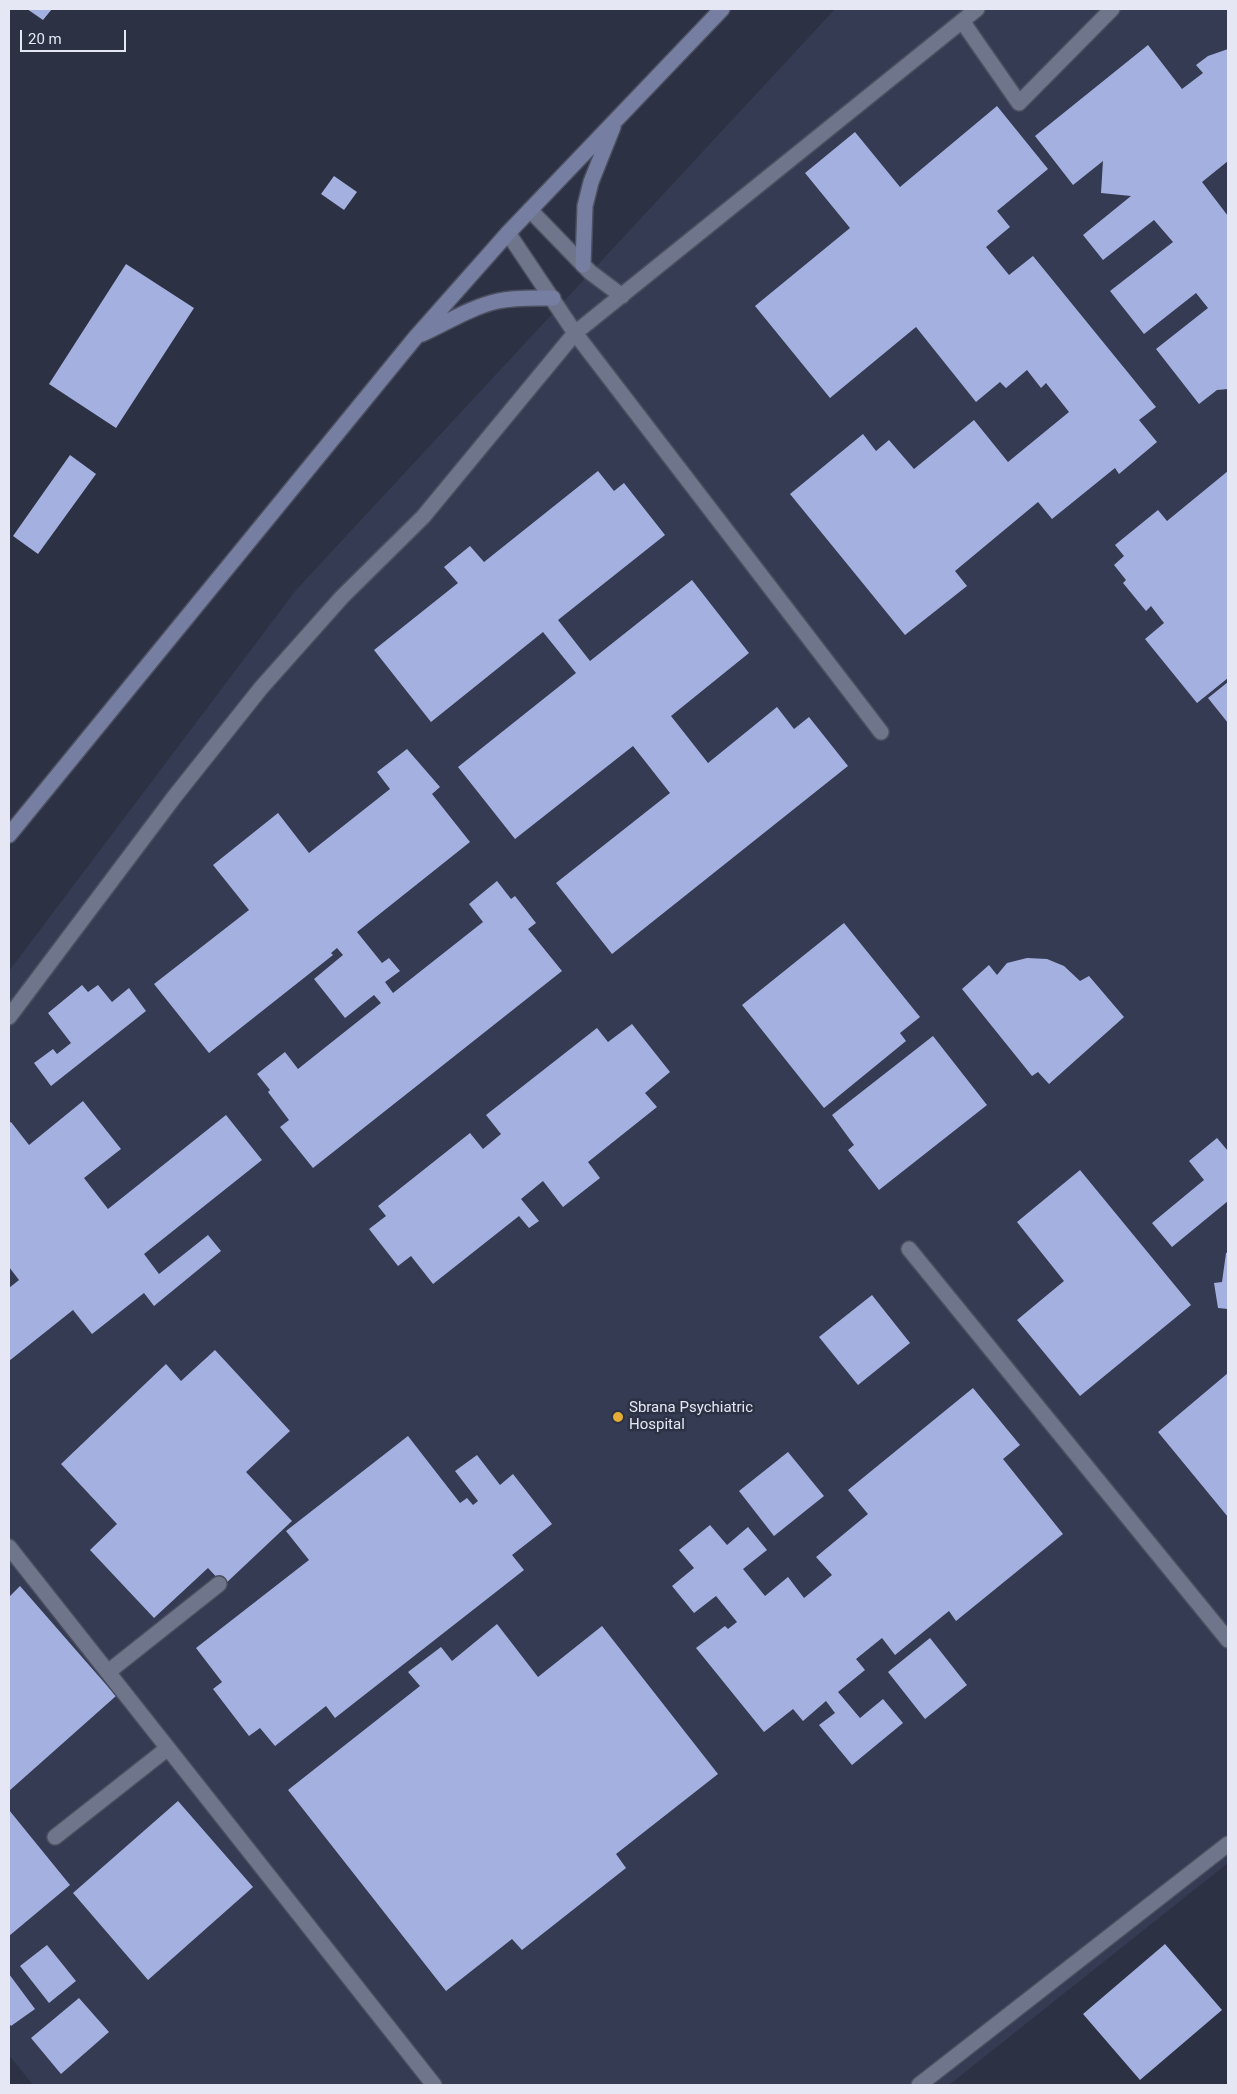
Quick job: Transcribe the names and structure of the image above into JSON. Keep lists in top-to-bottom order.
{
  "places": ["Sbrana Psychiatric Hospital"],
  "scale_bar": "20 m"
}
